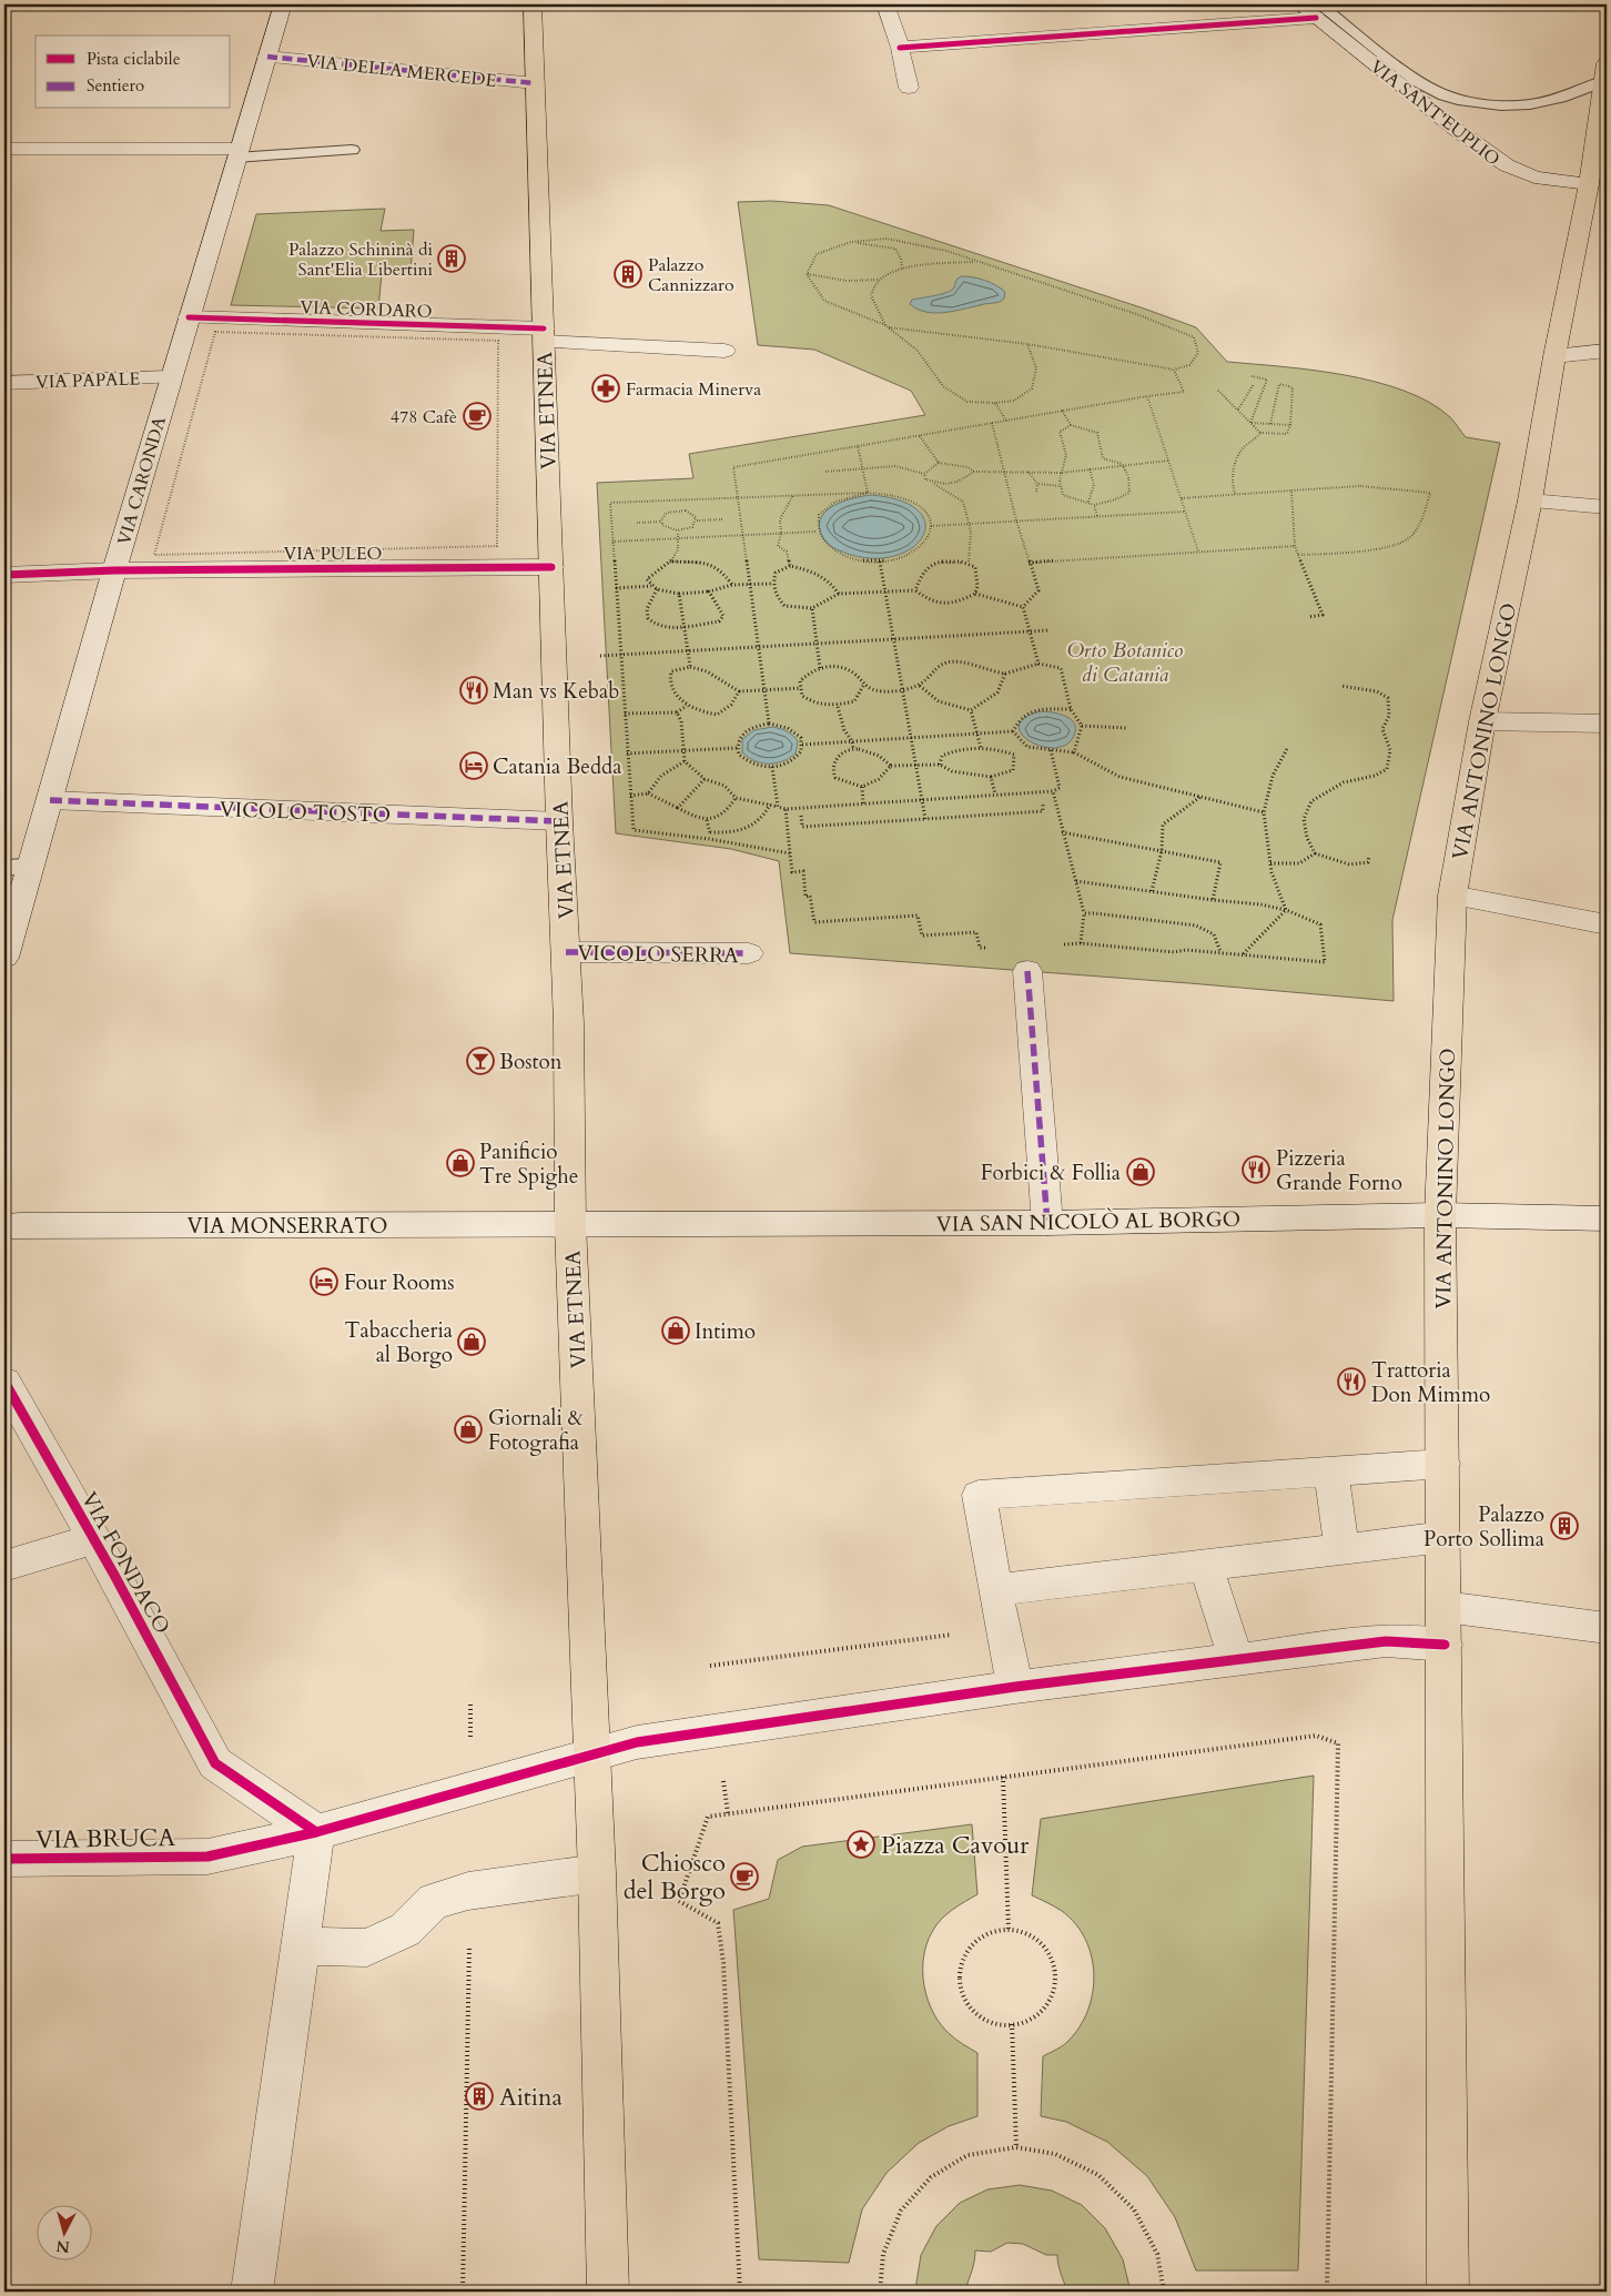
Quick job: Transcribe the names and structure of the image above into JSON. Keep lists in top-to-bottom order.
{
  "streets": {
    "main road": ["VIA ETNEA", "VIA ANTONINO LONGO"],
    "street": [
      "VIA DELLA MERCEDE",
      "VIA SANT'EUPLIO",
      "VIA CORDARO",
      "VIA PAPALE",
      "VIA CARONDA",
      "VIA PULEO",
      "VICOLO TOSTO",
      "VICOLO SERRA",
      "VIA SAN NICOLÒ AL BORGO",
      "VIA MONSERRATO",
      "VIA FONDACO",
      "VIA BRUCA"
    ]
  },
  "crossings": [
    ["VIA DELLA MERCEDE", "VIA ETNEA"],
    ["VIA DELLA MERCEDE", "VIA CARONDA"],
    ["VIA SANT'EUPLIO", "VIA ANTONINO LONGO"],
    ["VIA CORDARO", "VIA ETNEA"],
    ["VIA CORDARO", "VIA CARONDA"],
    ["VIA PAPALE", "VIA CARONDA"],
    ["VIA ETNEA", "VIA PULEO"],
    ["VIA ETNEA", "VICOLO TOSTO"],
    ["VIA ETNEA", "VICOLO SERRA"],
    ["VIA ETNEA", "VIA SAN NICOLÒ AL BORGO"],
    ["VIA ETNEA", "VIA MONSERRATO"],
    ["VIA ETNEA", "VIA BRUCA"],
    ["VIA CARONDA", "VIA PULEO"],
    ["VIA CARONDA", "VICOLO TOSTO"],
    ["VIA ANTONINO LONGO", "VIA SAN NICOLÒ AL BORGO"],
    ["VIA ANTONINO LONGO", "VIA BRUCA"],
    ["VIA SAN NICOLÒ AL BORGO", "VIA MONSERRATO"],
    ["VIA FONDACO", "VIA BRUCA"]
  ],
  "parks": ["Orto Botanico di Catania"],
  "places": {
    "building": [
      "Palazzo Schininà di Sant'Elia Libertini",
      "Palazzo Cannizzaro",
      "Palazzo Porto Sollima",
      "Aitina"
    ],
    "pharmacy": ["Farmacia Minerva"],
    "cafe": ["478 Cafè", "Chiosco del Borgo"],
    "restaurant": ["Man vs Kebab", "Pizzeria Grande Forno", "Trattoria Don Mimmo"],
    "hotel": ["Catania Bedda", "Four Rooms"],
    "bar": ["Boston"],
    "shop": [
      "Panificio Tre Spighe",
      "Forbici & Follia",
      "Intimo",
      "Tabaccheria al Borgo",
      "Giornali & Fotografia"
    ],
    "place": ["Piazza Cavour"]
  },
  "legend": ["Pista ciclabile", "Sentiero"],
  "north": "bottom"
}
